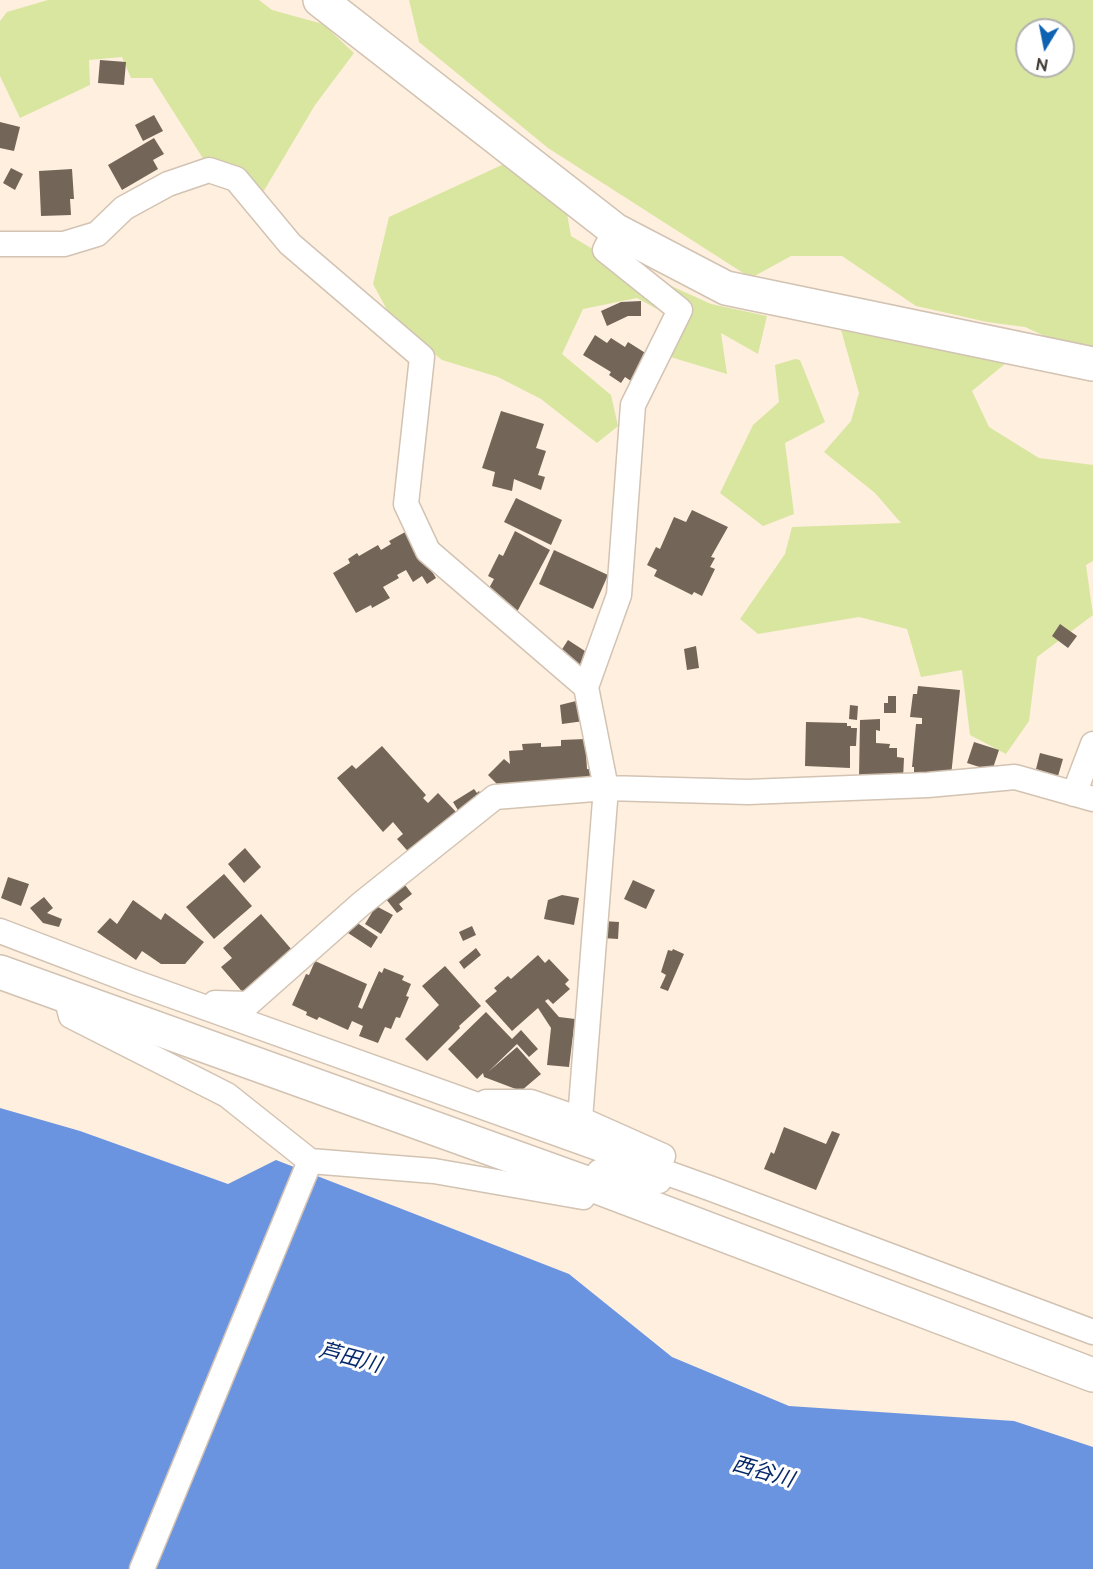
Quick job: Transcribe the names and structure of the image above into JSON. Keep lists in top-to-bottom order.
{
  "water": ["芦田川", "西谷川"],
  "north": "bottom"
}
